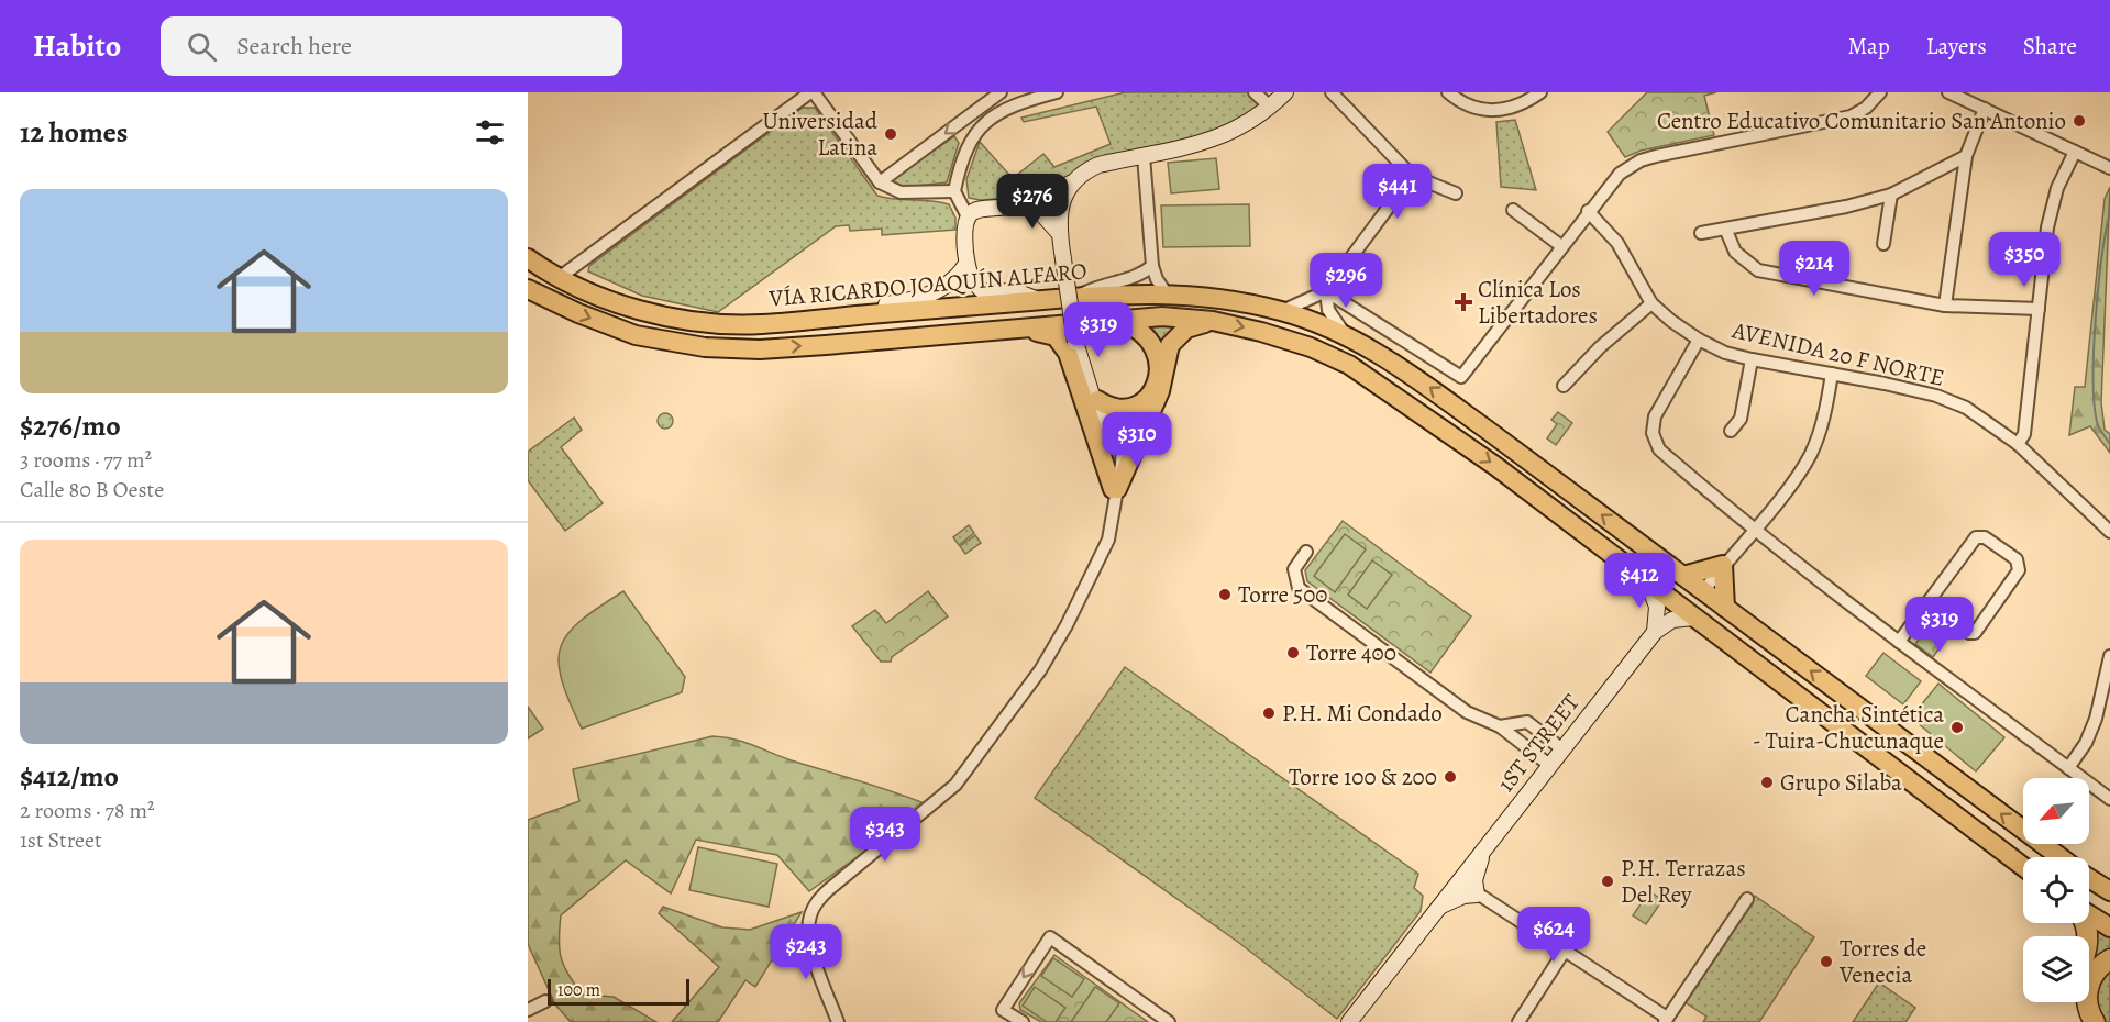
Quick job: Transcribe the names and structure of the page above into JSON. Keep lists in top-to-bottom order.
{
  "streets": {
    "main road": ["VÍA RICARDO JOAQUÍN ALFARO"],
    "street": ["AVENIDA 20 F NORTE", "1ST STREET"]
  },
  "places": {
    "other": [
      "Centro Educativo Comunitario San Antonio",
      "Universidad Latina",
      "Torre 500",
      "Torre 400",
      "P.H. Mi Condado",
      "Cancha Sintética - Tuira-Chucunaque",
      "Torre 100 & 200",
      "Grupo Silaba",
      "P.H. Terrazas Del Rey",
      "Torres de Venecia"
    ],
    "health": ["Clínica Los Libertadores"]
  },
  "scale_bar": "100 m",
  "north": "bottom left",
  "page": {
    "header": "Habito",
    "search": "Search here",
    "nav": ["Map", "Layers", "Share"],
    "heading": "12 homes",
    "price": [
      "$441",
      "$276",
      "$350",
      "$214",
      "$296",
      "$319",
      "$310",
      "$412",
      "$319",
      "$343",
      "$624",
      "$243"
    ],
    "list": [
      {
        "name": "$276/mo",
        "note": "3 rooms · 77 m² · Calle 80 B Oeste"
      },
      {
        "name": "$412/mo",
        "note": "2 rooms · 78 m² · 1st Street"
      }
    ],
    "scale": "100 m"
  }
}
